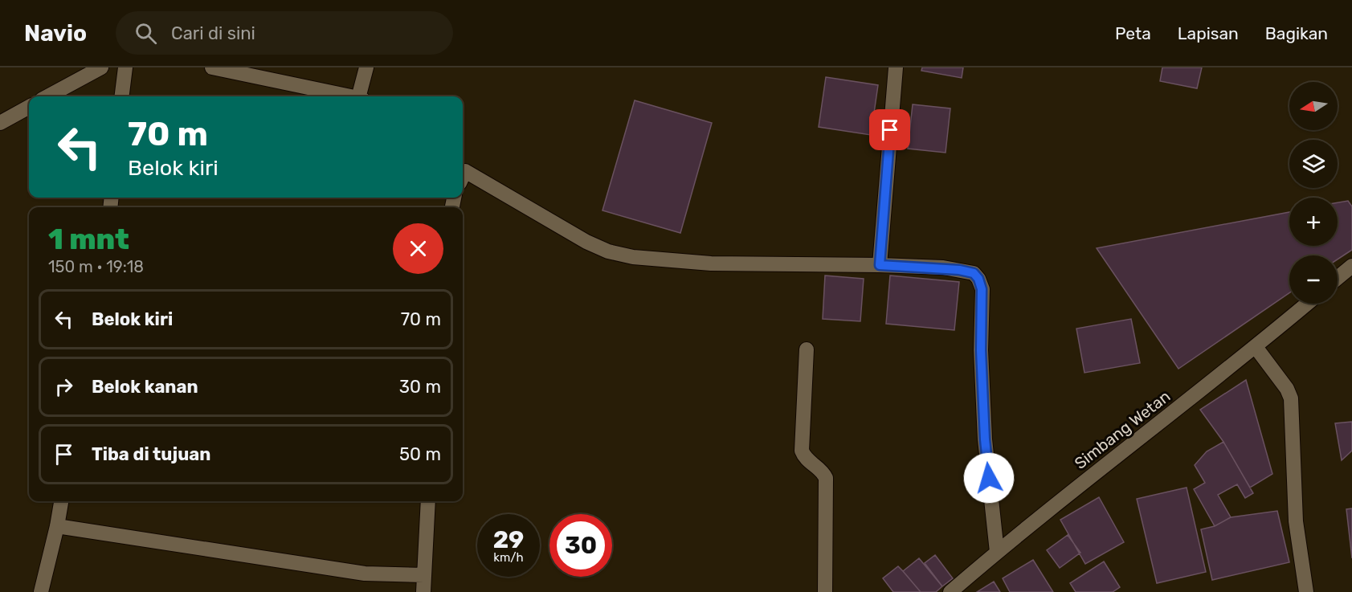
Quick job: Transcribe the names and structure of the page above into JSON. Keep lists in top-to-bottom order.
{
  "streets": {
    "street": ["Simbang Wetan"]
  },
  "north": "left",
  "page": {
    "header": "Navio",
    "search": "Cari di sini",
    "nav": ["Peta", "Lapisan", "Bagikan"],
    "map_buttons": ["+", "−"],
    "turn": ["70 m", "Belok kiri"],
    "heading": ["1 mnt", "150 m · 19:18"],
    "list": [
      {
        "name": "Belok kiri",
        "value": "70 m"
      },
      {
        "name": "Belok kanan",
        "value": "30 m"
      },
      {
        "name": "Tiba di tujuan",
        "value": "50 m"
      }
    ],
    "speed": "29 km/h",
    "limit": "30"
  }
}
